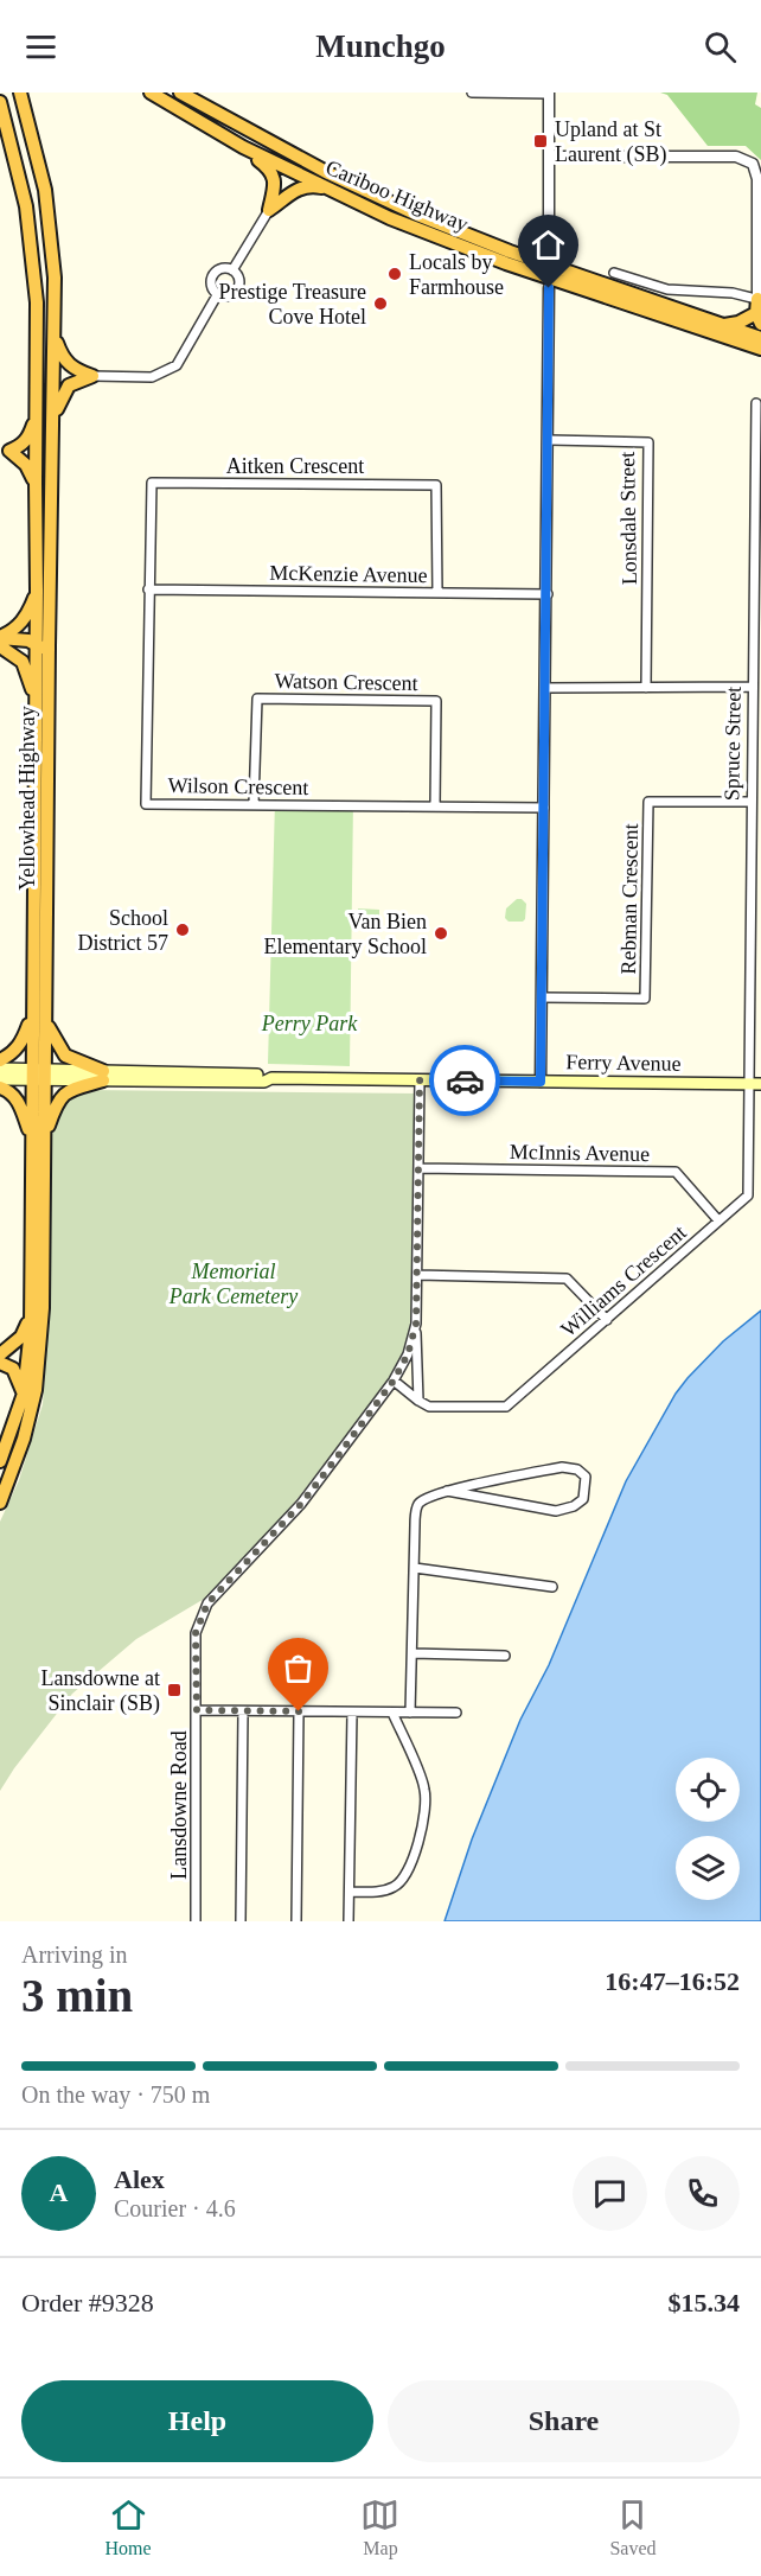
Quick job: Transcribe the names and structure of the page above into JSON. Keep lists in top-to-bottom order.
{
  "streets": {
    "highway": ["Cariboo Highway", "Yellowhead Highway"],
    "main road": ["Ferry Avenue"],
    "street": [
      "Aitken Crescent",
      "Lonsdale Street",
      "McKenzie Avenue",
      "Watson Crescent",
      "Spruce Street",
      "Wilson Crescent",
      "Rebman Crescent",
      "McInnis Avenue",
      "Williams Crescent",
      "Lansdowne Road"
    ]
  },
  "crossings": [
    ["Aitken Crescent", "McKenzie Avenue"],
    ["Aitken Crescent", "Wilson Crescent"],
    ["McKenzie Avenue", "Wilson Crescent"],
    ["Watson Crescent", "Wilson Crescent"],
    ["Spruce Street", "Rebman Crescent"],
    ["Spruce Street", "Ferry Avenue"],
    ["Spruce Street", "Williams Crescent"],
    ["Yellowhead Highway", "Ferry Avenue"],
    ["Ferry Avenue", "Williams Crescent"],
    ["Ferry Avenue", "Lansdowne Road"],
    ["McInnis Avenue", "Williams Crescent"],
    ["McInnis Avenue", "Lansdowne Road"],
    ["Williams Crescent", "Lansdowne Road"]
  ],
  "parks": ["Perry Park", "Memorial Park Cemetery"],
  "places": {
    "transit": ["Upland at St Laurent (SB)", "Lansdowne at Sinclair (SB)"],
    "other": [
      "Locals by Farmhouse",
      "Prestige Treasure Cove Hotel",
      "School District 57",
      "Van Bien Elementary School"
    ]
  },
  "page": {
    "header": "Munchgo",
    "heading": ["3 min", "Arriving in", "16:47–16:52"],
    "panel": [
      "Alex",
      "Courier · 4.6",
      "Order #9328",
      "$15.34"
    ],
    "bar": "On the way · 750 m",
    "round": "A",
    "buttons": ["Help", "Share"],
    "tabs": ["Home", "Map", "Saved"]
  }
}
